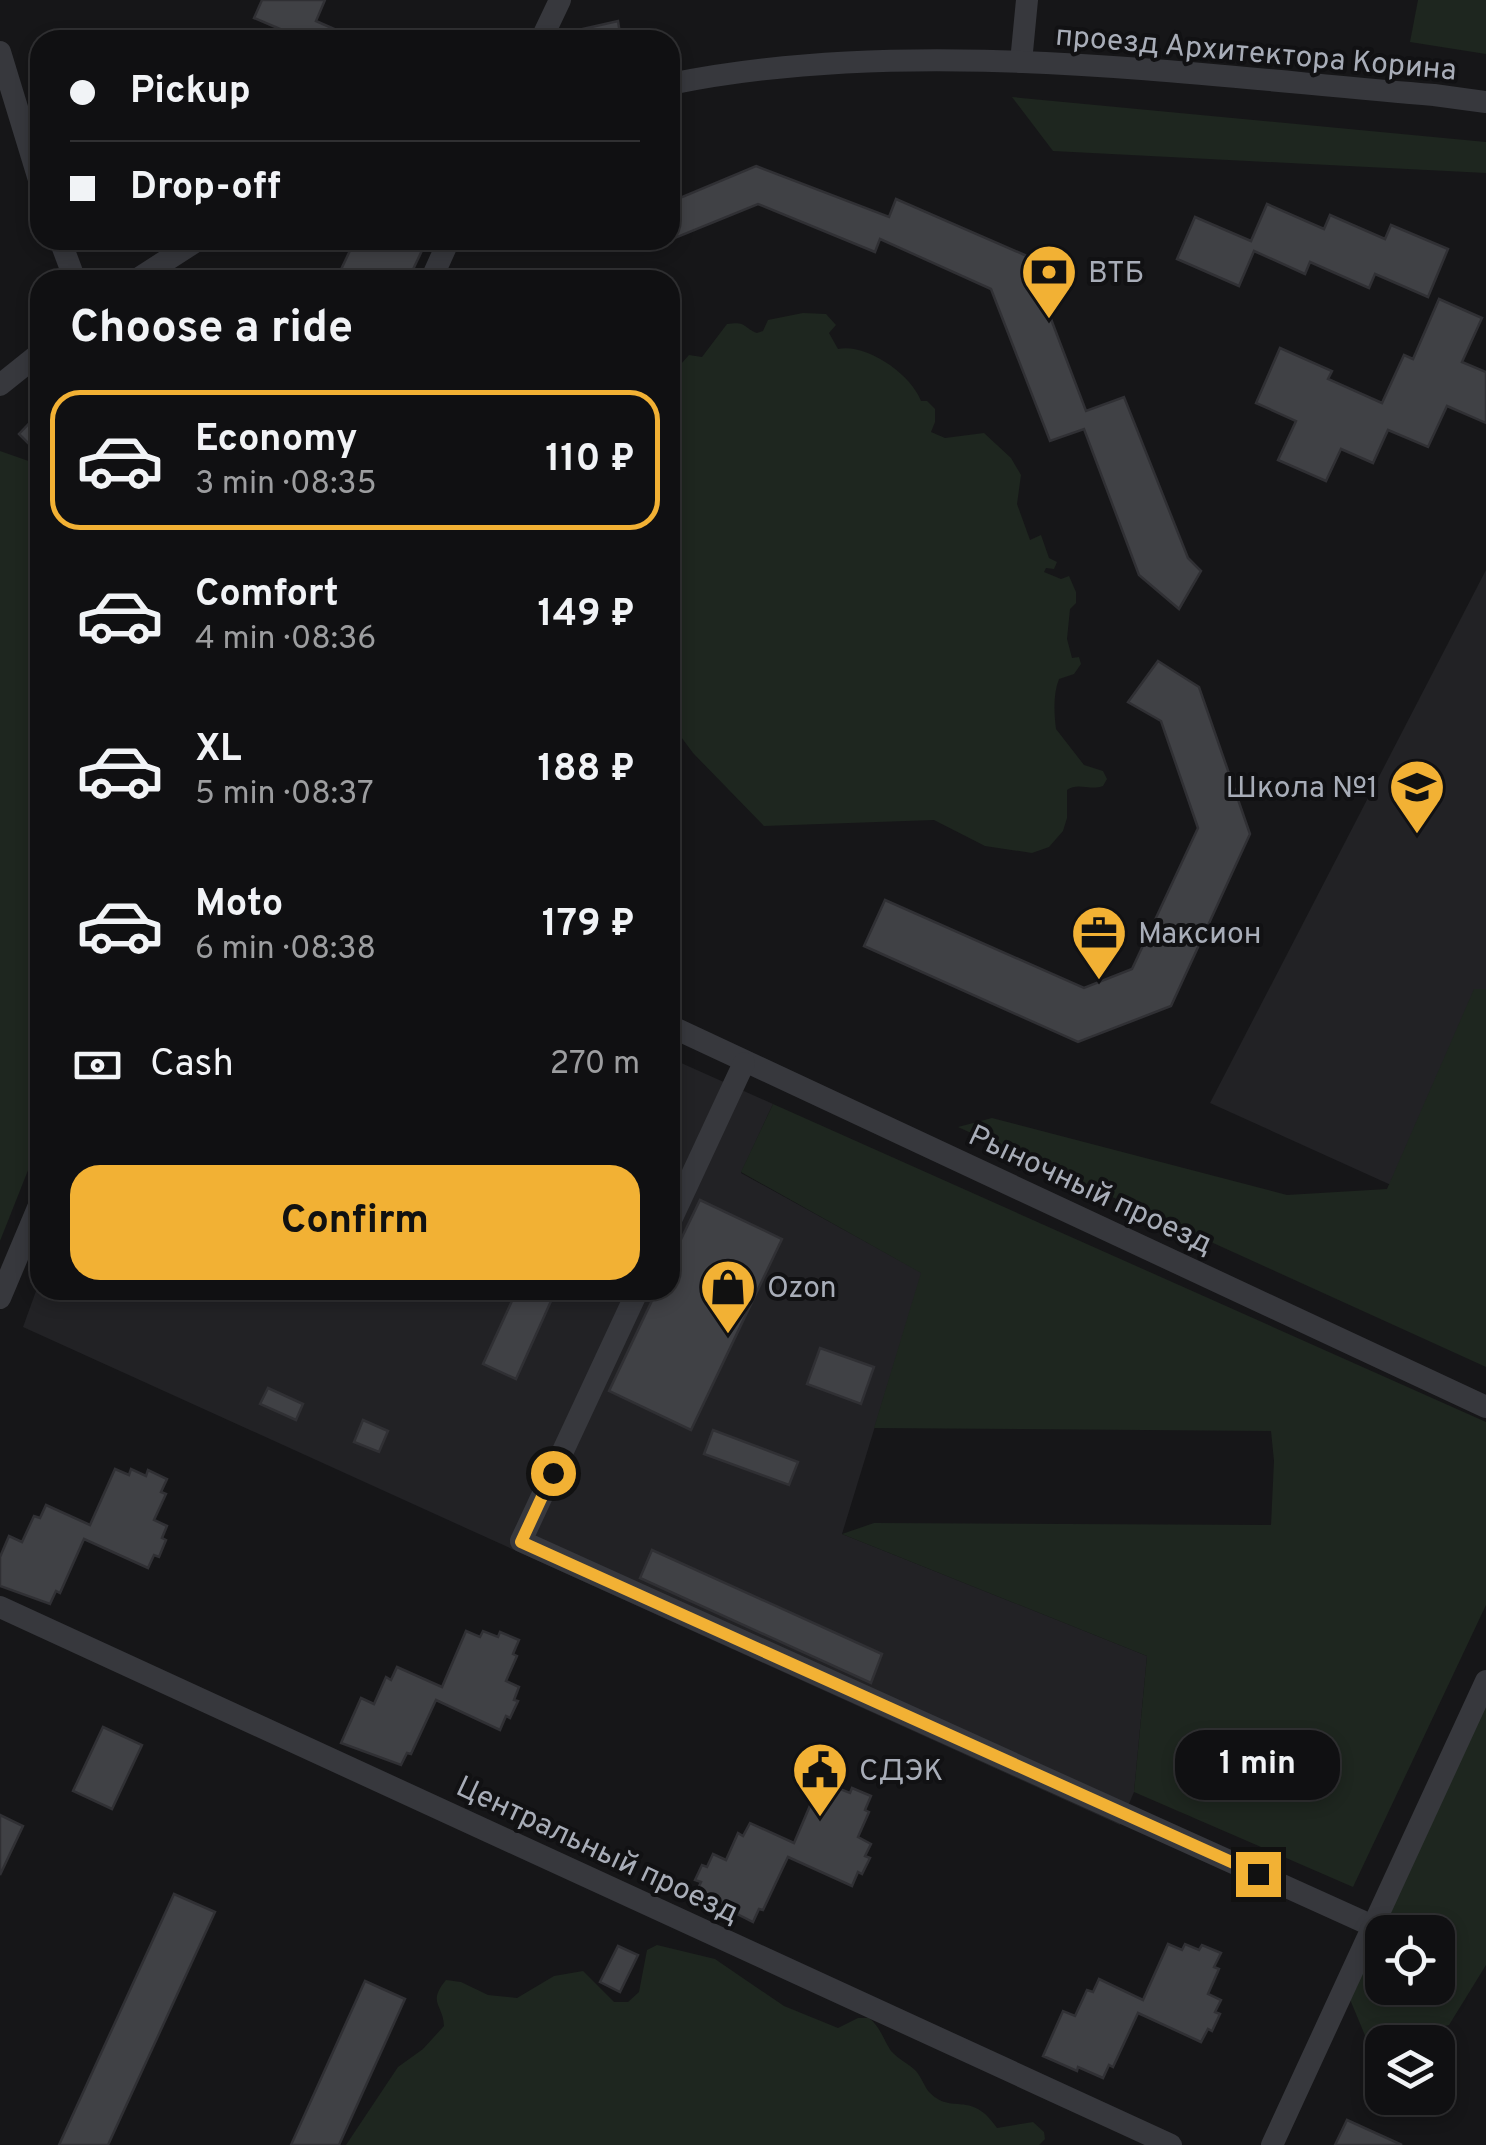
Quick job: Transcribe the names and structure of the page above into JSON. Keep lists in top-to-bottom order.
{
  "streets": {
    "street": ["проезд Архитектора Корина", "Рыночный проезд", "Центральный проезд"]
  },
  "places": {
    "bank": ["ВТБ"],
    "school or university": ["Школа №1"],
    "office": ["Максион"],
    "shop": ["Ozon"],
    "public building": ["СДЭК"]
  },
  "page": {
    "banner": ["Pickup", "Drop-off"],
    "heading": "Choose a ride",
    "list": [
      {
        "name": "Economy",
        "note": "3 min · 08:35",
        "value": "110 ₽"
      },
      {
        "name": "Comfort",
        "note": "4 min · 08:36",
        "value": "149 ₽"
      },
      {
        "name": "XL",
        "note": "5 min · 08:37",
        "value": "188 ₽"
      },
      {
        "name": "Moto",
        "note": "6 min · 08:38",
        "value": "179 ₽"
      }
    ],
    "pay": ["Cash", "270 m"],
    "buttons": "Confirm",
    "bubble": "1 min"
  }
}
